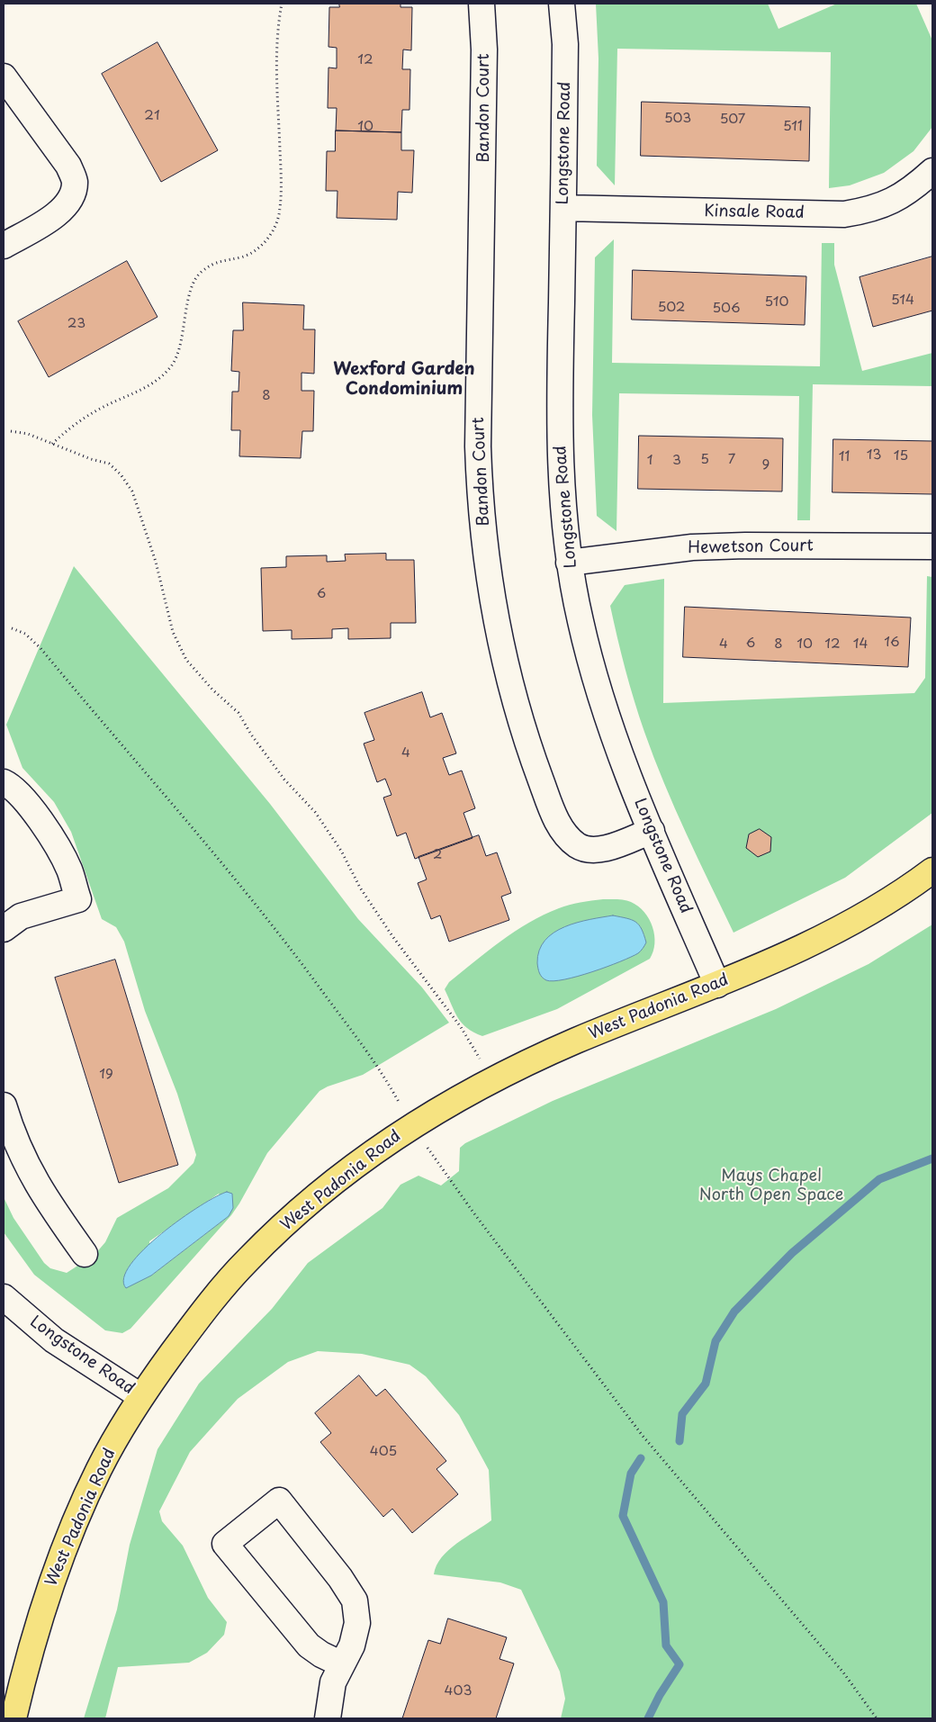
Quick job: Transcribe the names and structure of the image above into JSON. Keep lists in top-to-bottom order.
{
  "streets": {
    "main road": ["West Padonia Road"],
    "street": [
      "Bandon Court",
      "Longstone Road",
      "Kinsale Road",
      "Hewetson Court"
    ]
  },
  "crossings": [
    ["Bandon Court", "Longstone Road"],
    ["Longstone Road", "Kinsale Road"],
    ["Longstone Road", "Hewetson Court"],
    ["Longstone Road", "West Padonia Road"]
  ],
  "districts": ["Wexford Garden Condominium"],
  "parks": ["Mays Chapel North Open Space"],
  "house_numbers": [
    "12",
    "21",
    "503",
    "507",
    "10",
    "511",
    "514",
    "510",
    "502",
    "506",
    "23",
    "8",
    "13",
    "15",
    "11",
    "5",
    "7",
    "1",
    "3",
    "9",
    "6",
    "16",
    "6",
    "4",
    "8",
    "10",
    "12",
    "14",
    "4",
    "2",
    "19",
    "405",
    "403"
  ]
}
